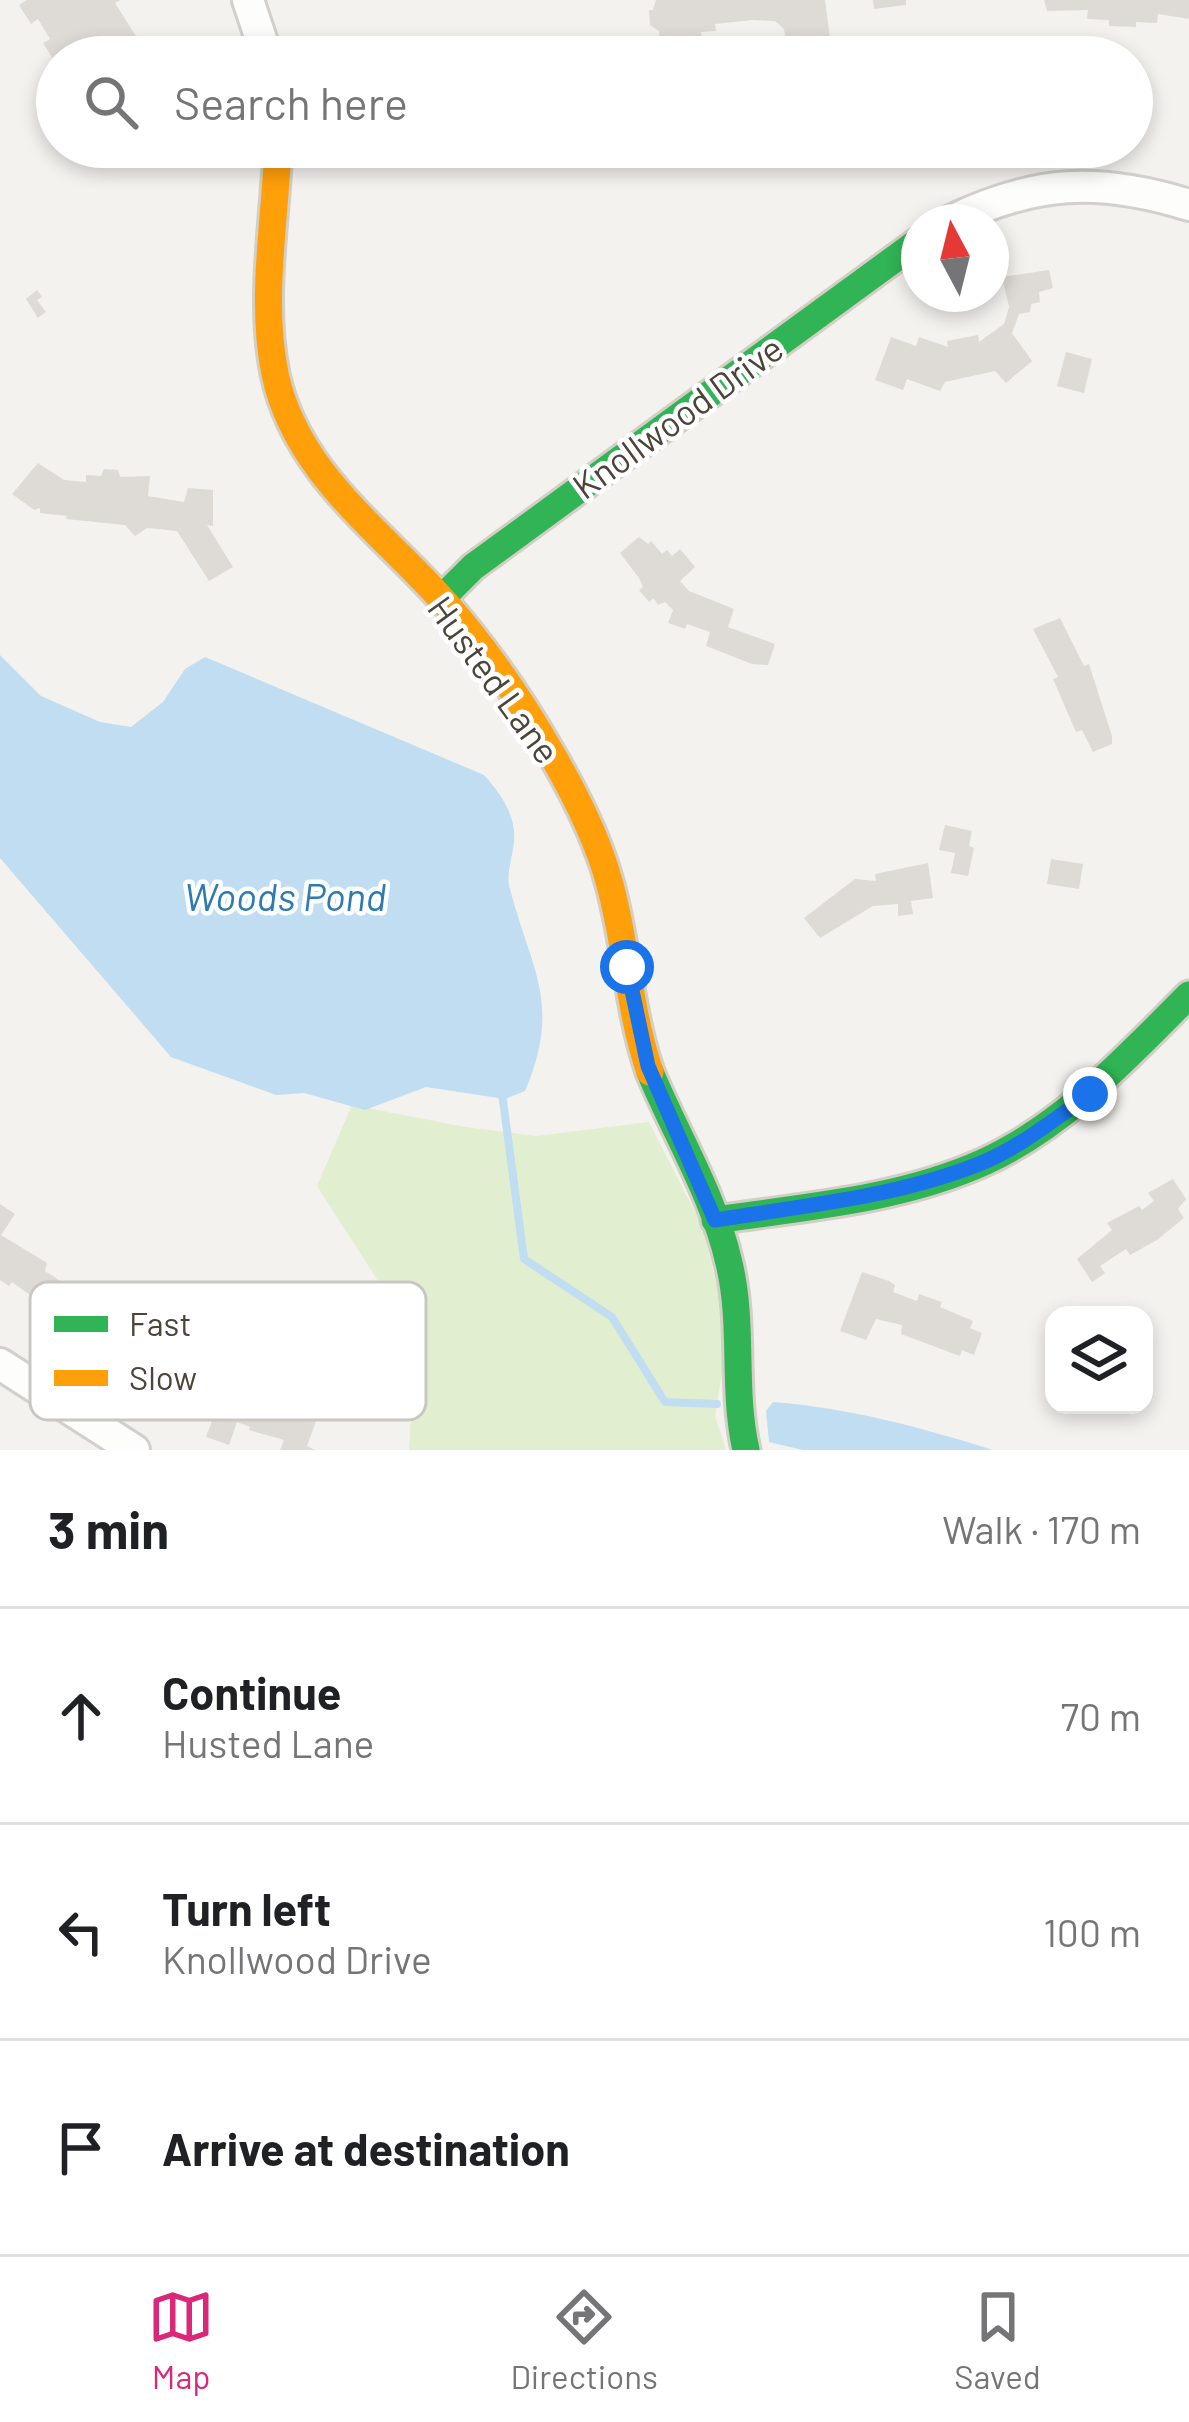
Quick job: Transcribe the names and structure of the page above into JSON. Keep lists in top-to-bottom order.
{
  "streets": {
    "street": ["Knollwood Drive", "Husted Lane"]
  },
  "crossings": [
    ["Knollwood Drive", "Husted Lane"]
  ],
  "water": ["Woods Pond"],
  "legend": ["Fast", "Slow"],
  "north": "top",
  "page": {
    "search": "Search here",
    "heading": ["3 min", "Walk · 170 m"],
    "list": [
      ["Continue", "Husted Lane", "70 m"],
      ["Turn left", "Knollwood Drive", "100 m"],
      "Arrive at destination"
    ],
    "nav": ["Map", "Directions", "Saved"]
  }
}
